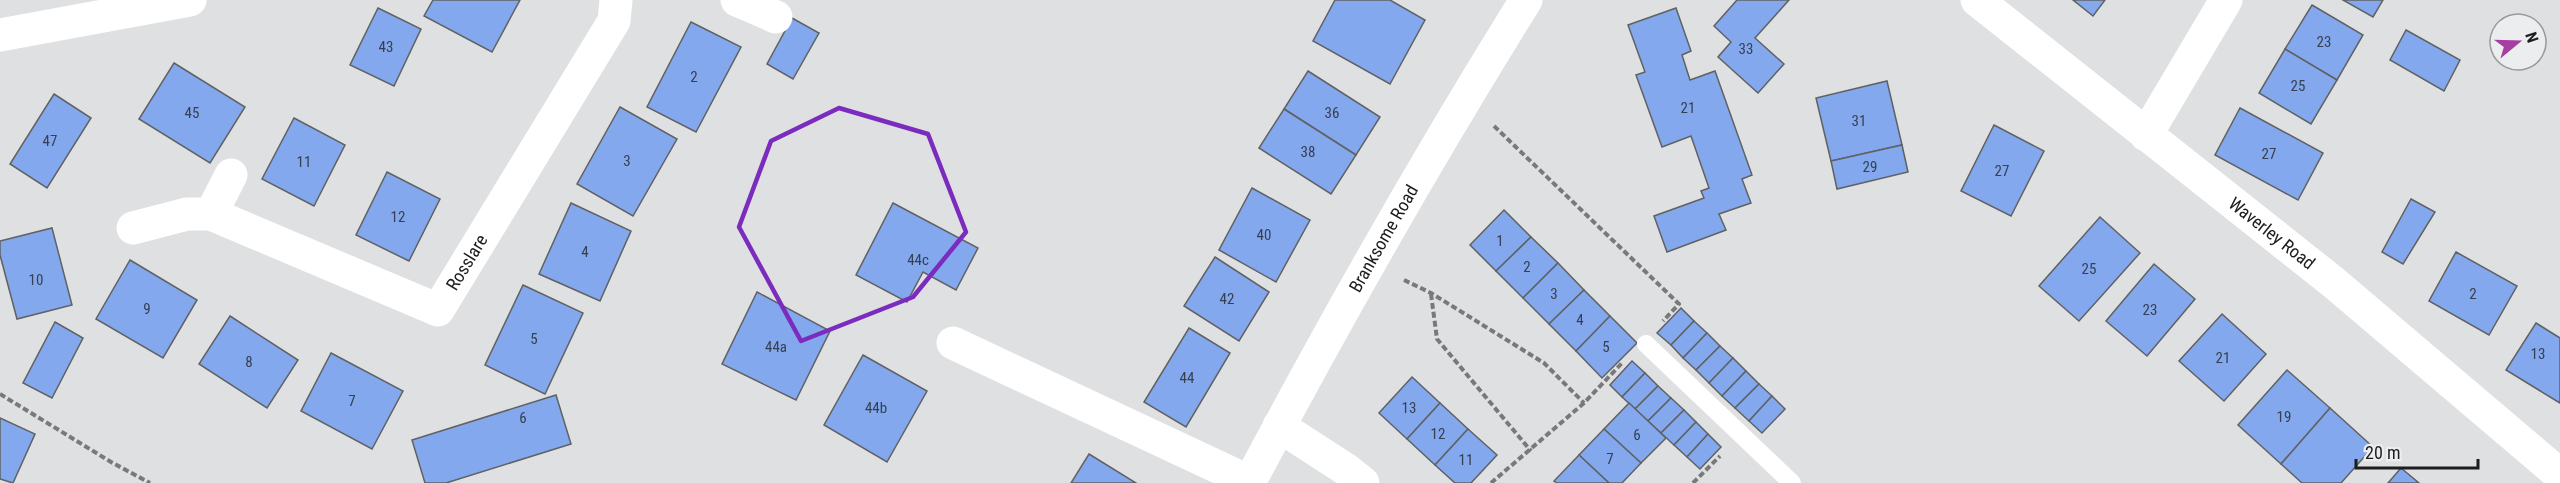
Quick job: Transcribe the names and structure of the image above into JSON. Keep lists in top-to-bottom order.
{
  "streets": {
    "street": ["Waverley Road", "Branksome Road", "Rosslare"]
  },
  "house_numbers": [
    "23",
    "43",
    "33",
    "2",
    "25",
    "21",
    "45",
    "36",
    "31",
    "47",
    "38",
    "27",
    "3",
    "11",
    "29",
    "27",
    "12",
    "40",
    "1",
    "4",
    "44c",
    "2",
    "25",
    "10",
    "3",
    "2",
    "42",
    "9",
    "23",
    "4",
    "5",
    "44a",
    "5",
    "13",
    "21",
    "8",
    "44",
    "7",
    "44b",
    "13",
    "19",
    "6",
    "12",
    "6",
    "7",
    "11"
  ],
  "scale_bar": "20 m",
  "north": "right"
}
